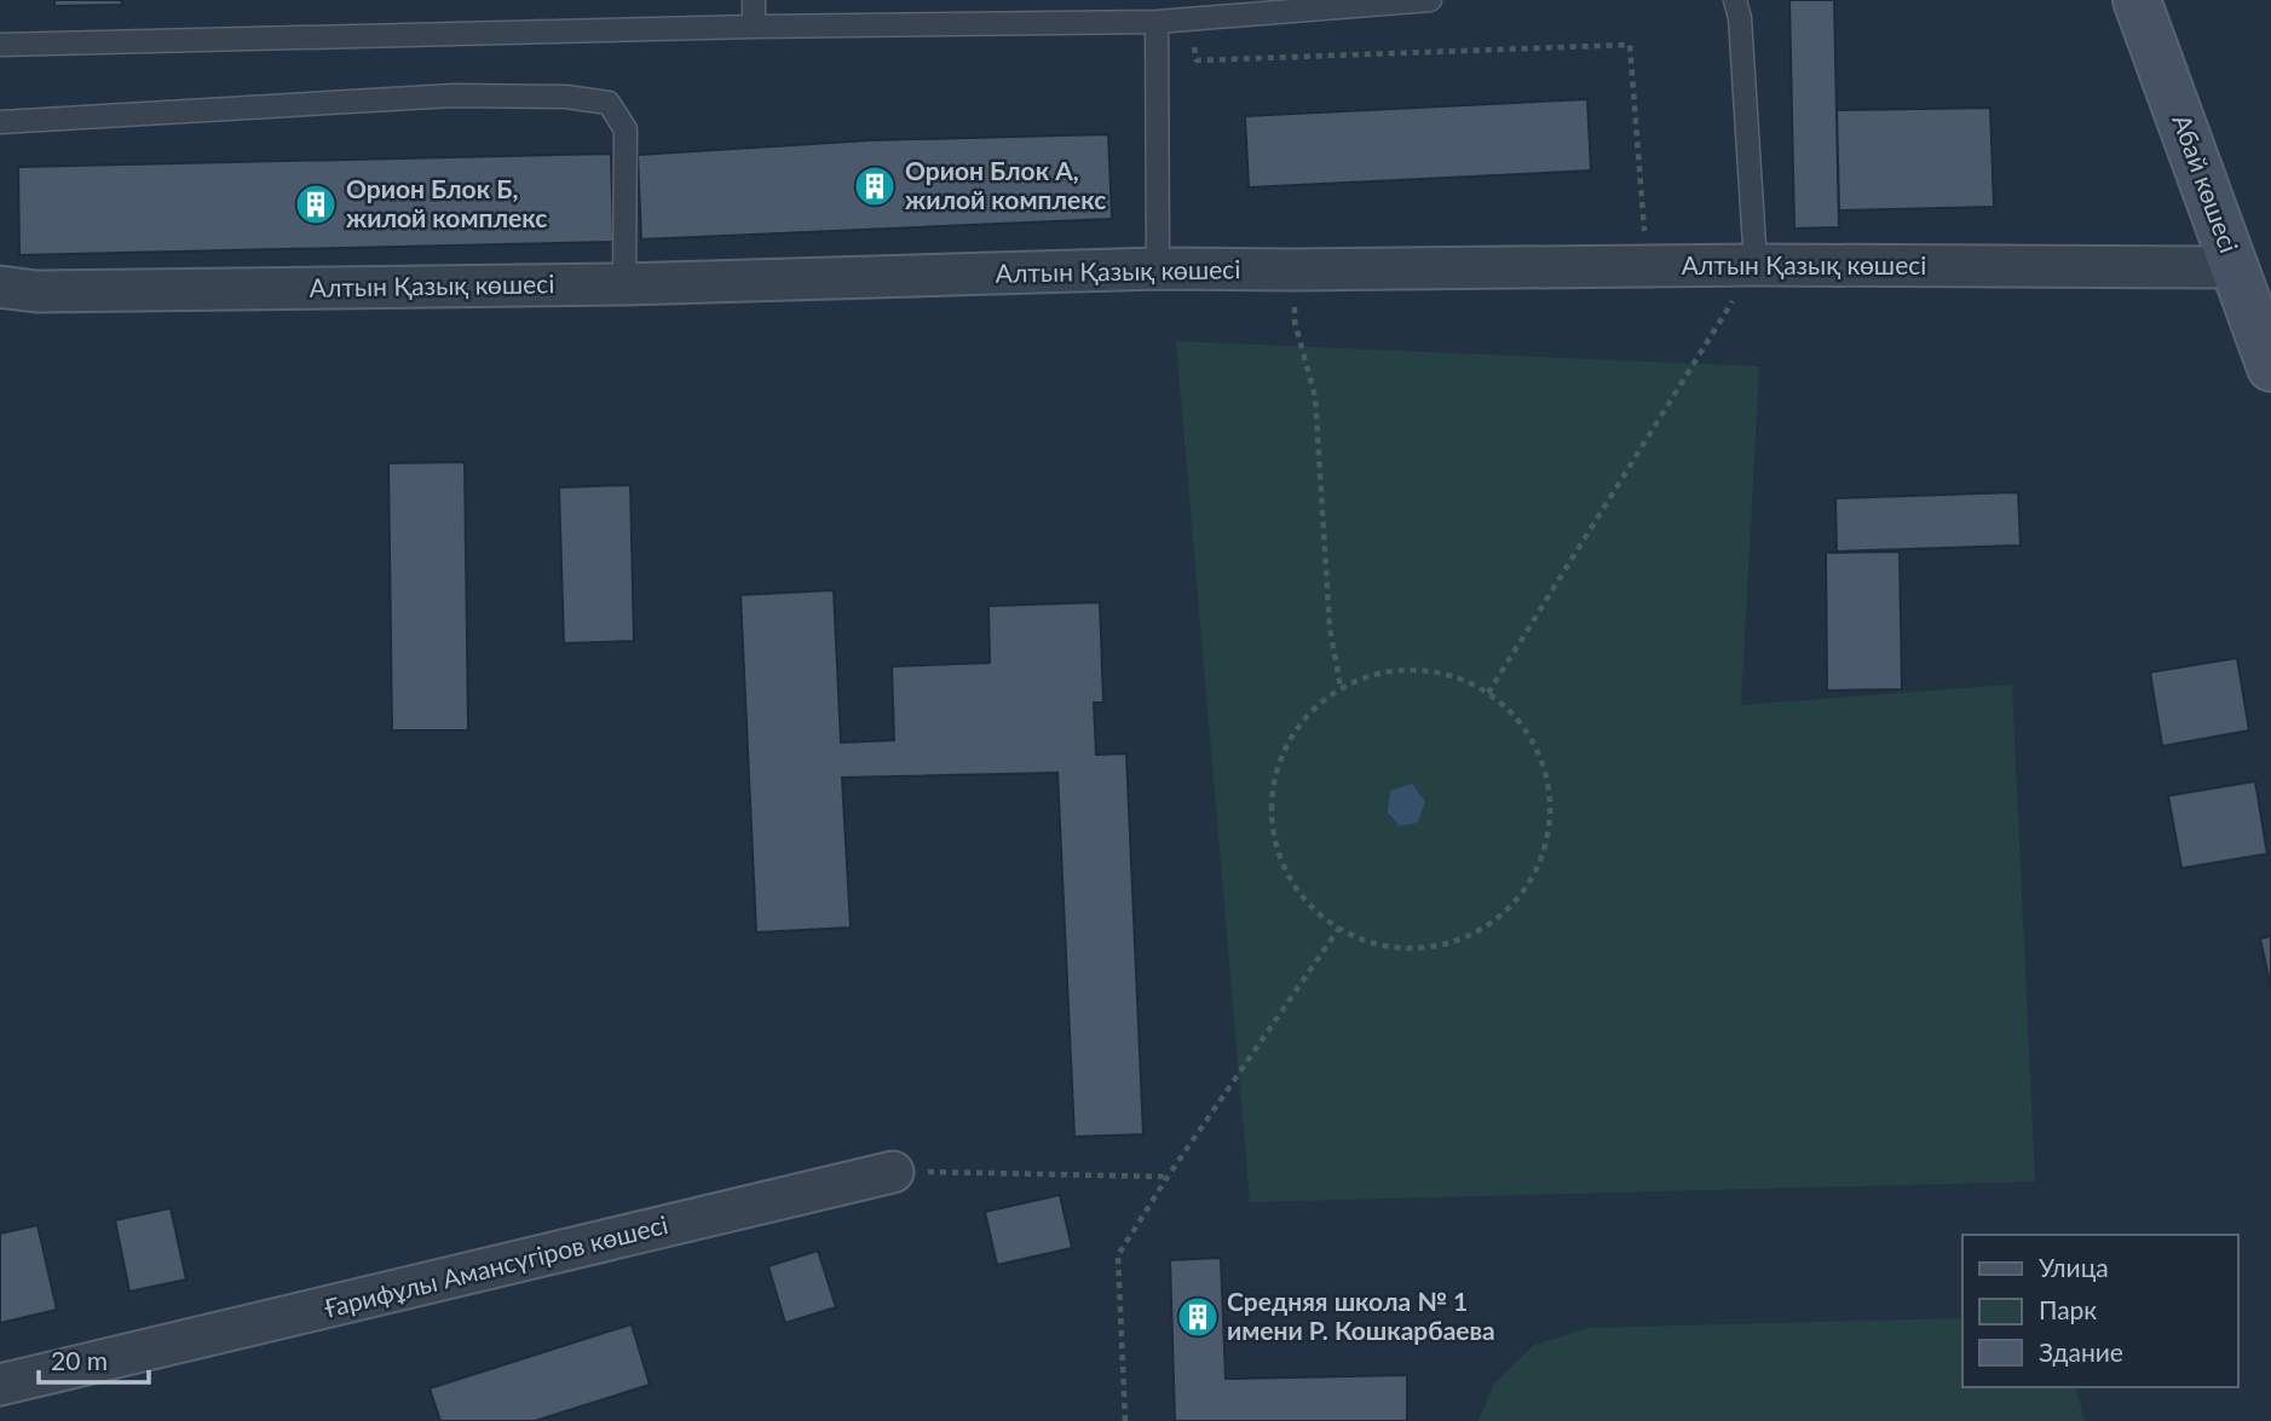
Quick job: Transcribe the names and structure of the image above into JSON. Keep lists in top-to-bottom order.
{
  "streets": {
    "street": ["Абай көшесі", "Алтын Қазық көшесі", "Ғарифұлы Амансүгіров көшесі"]
  },
  "crossings": [
    ["Абай көшесі", "Алтын Қазық көшесі"]
  ],
  "places": {
    "building": ["Орион Блок А, жилой комплекс", "Орион Блок Б, жилой комплекс", "Средняя школа № 1 имени Р. Кошкарбаева"]
  },
  "legend": ["Улица", "Парк", "Здание"],
  "scale_bar": "20 m"
}
